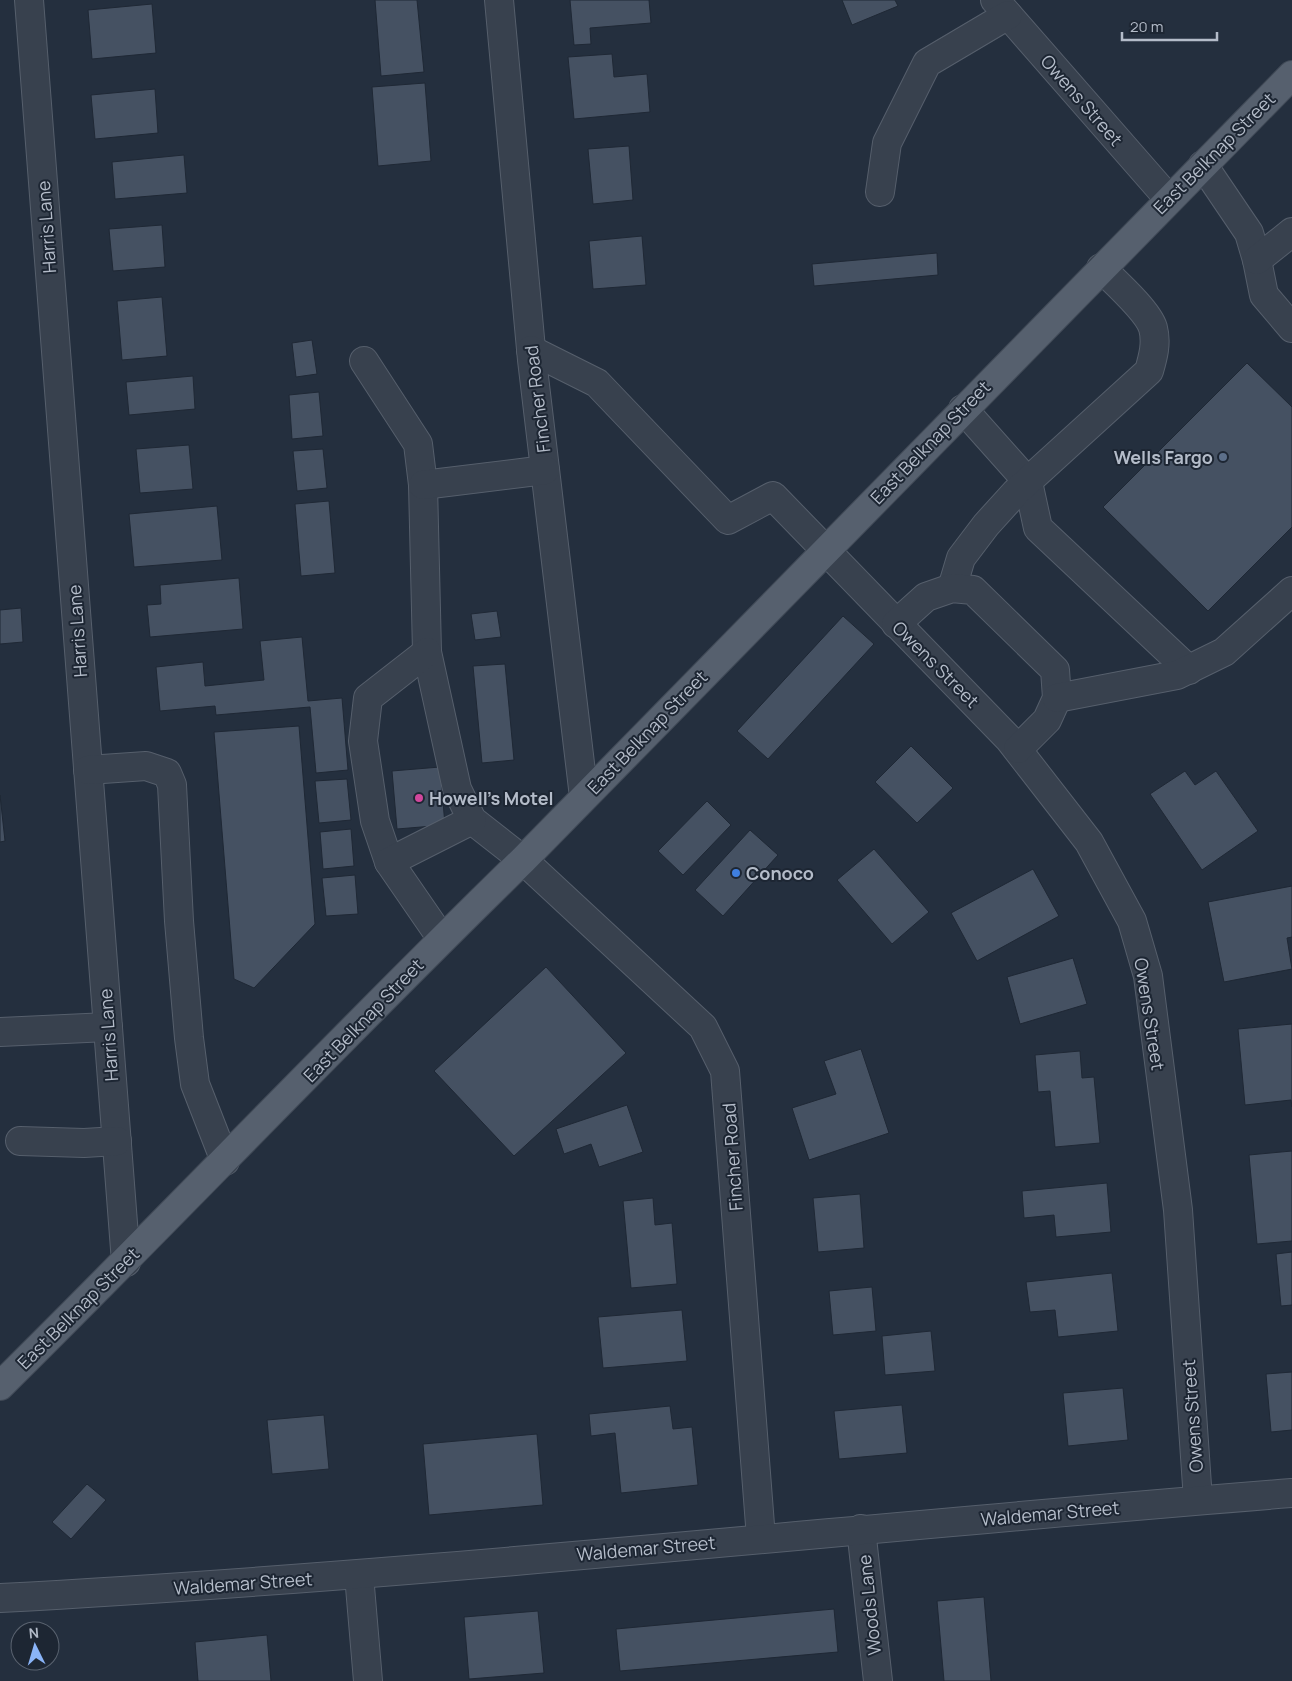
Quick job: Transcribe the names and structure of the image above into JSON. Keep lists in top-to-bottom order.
{
  "streets": {
    "main road": ["East Belknap Street"],
    "street": [
      "Owens Street",
      "Harris Lane",
      "Fincher Road",
      "Waldemar Street",
      "Woods Lane"
    ]
  },
  "crossings": [
    ["Owens Street", "East Belknap Street"],
    ["Owens Street", "Fincher Road"],
    ["Owens Street", "Waldemar Street"],
    ["East Belknap Street", "Harris Lane"],
    ["East Belknap Street", "Fincher Road"],
    ["Fincher Road", "Waldemar Street"],
    ["Waldemar Street", "Woods Lane"]
  ],
  "places": ["Wells Fargo", "Howell's Motel", "Conoco"],
  "scale_bar": "20 m",
  "north": "top"
}
